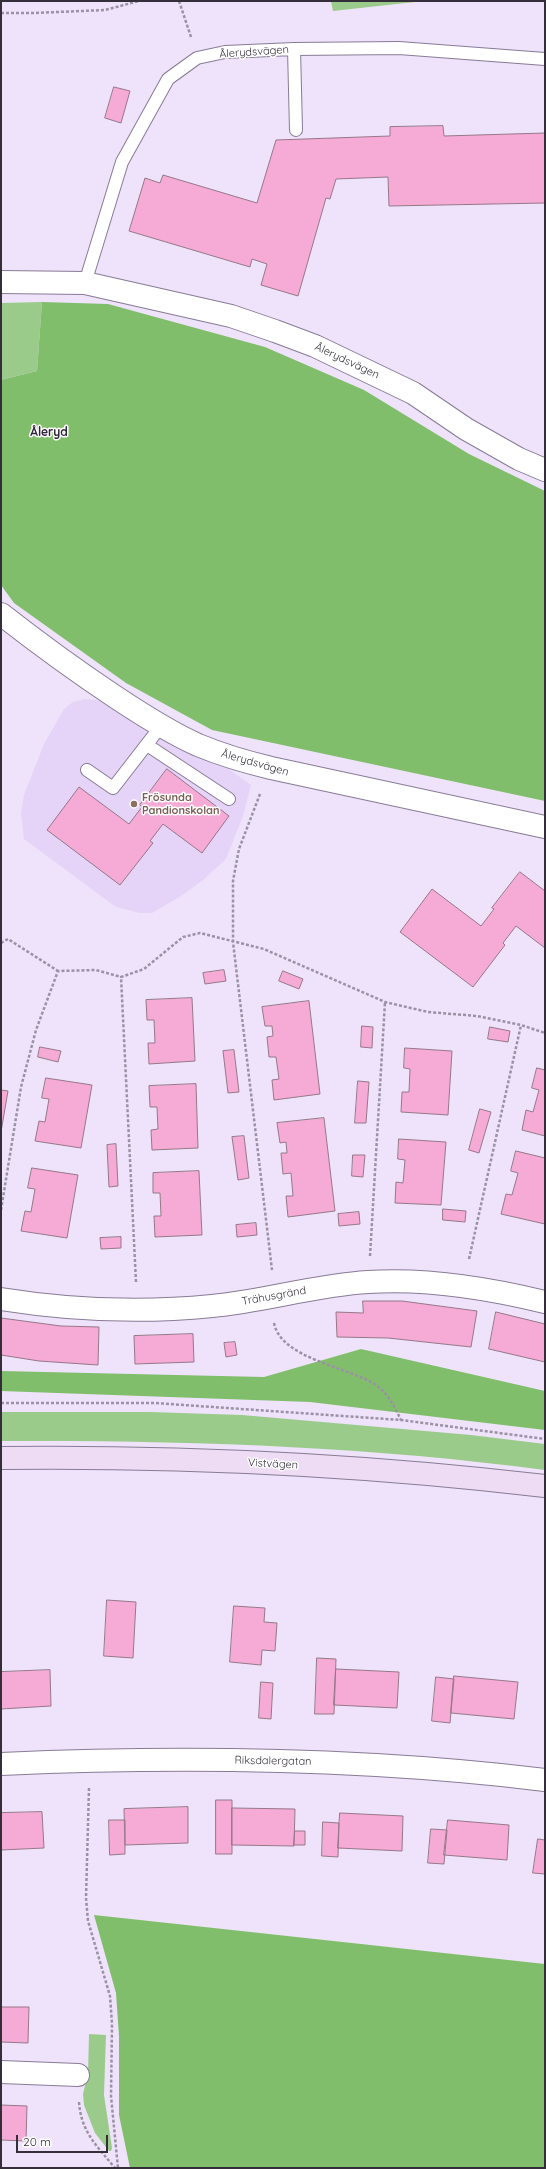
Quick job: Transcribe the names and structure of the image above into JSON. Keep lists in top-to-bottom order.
{
  "streets": {
    "main road": ["Vistvägen"],
    "street": ["Ålerydsvägen", "Trähusgränd", "Riksdalergatan"]
  },
  "districts": ["Åleryd"],
  "places": ["Frösunda Pandionskolan"],
  "scale_bar": "20 m"
}
